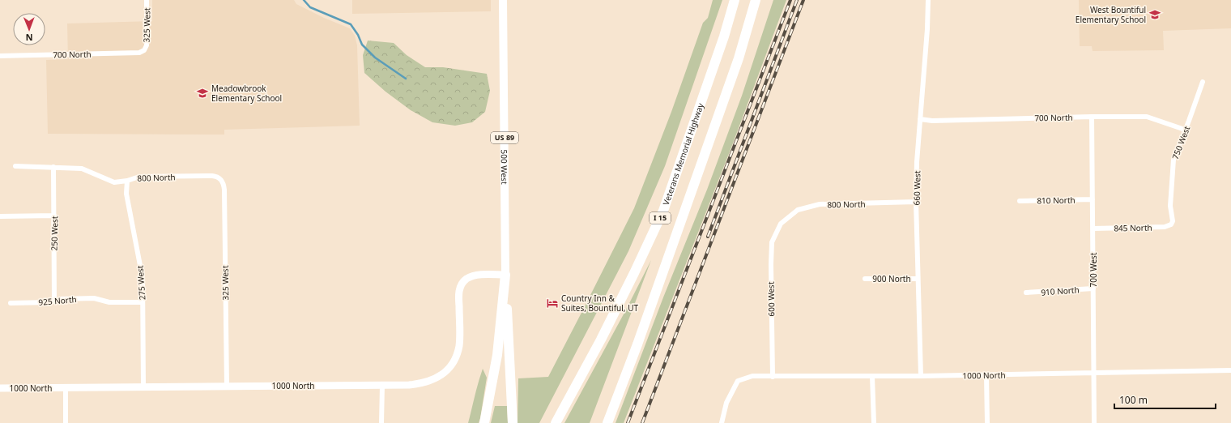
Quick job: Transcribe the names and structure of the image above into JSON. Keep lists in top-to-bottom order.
{
  "streets": {
    "highway": ["US 89", "Veterans Memorial Highway", "I 15"],
    "main road": ["500 West"],
    "street": [
      "325 West",
      "700 North",
      "750 West",
      "800 North",
      "660 West",
      "810 North",
      "845 North",
      "250 West",
      "700 West",
      "900 North",
      "275 West",
      "910 North",
      "600 West",
      "925 North",
      "1000 North"
    ]
  },
  "crossings": [
    ["325 West", "700 North"],
    ["325 West", "800 North"],
    ["325 West", "1000 North"],
    ["700 North", "750 West"],
    ["700 North", "660 West"],
    ["700 North", "700 West"],
    ["US 89", "500 West"],
    ["US 89", "1000 North"],
    ["750 West", "845 North"],
    ["500 West", "1000 North"],
    ["800 North", "660 West"],
    ["800 North", "250 West"],
    ["800 North", "275 West"],
    ["800 North", "600 West"],
    ["660 West", "900 North"],
    ["660 West", "1000 North"],
    ["810 North", "700 West"],
    ["845 North", "700 West"],
    ["250 West", "925 North"],
    ["700 West", "910 North"],
    ["700 West", "1000 North"],
    ["275 West", "925 North"],
    ["275 West", "1000 North"],
    ["600 West", "1000 North"]
  ],
  "places": {
    "school or university": ["West Bountiful Elementary School", "Meadowbrook Elementary School"],
    "hotel": ["Country Inn & Suites, Bountiful, UT"]
  },
  "scale_bar": "100 m",
  "north": "bottom"
}
